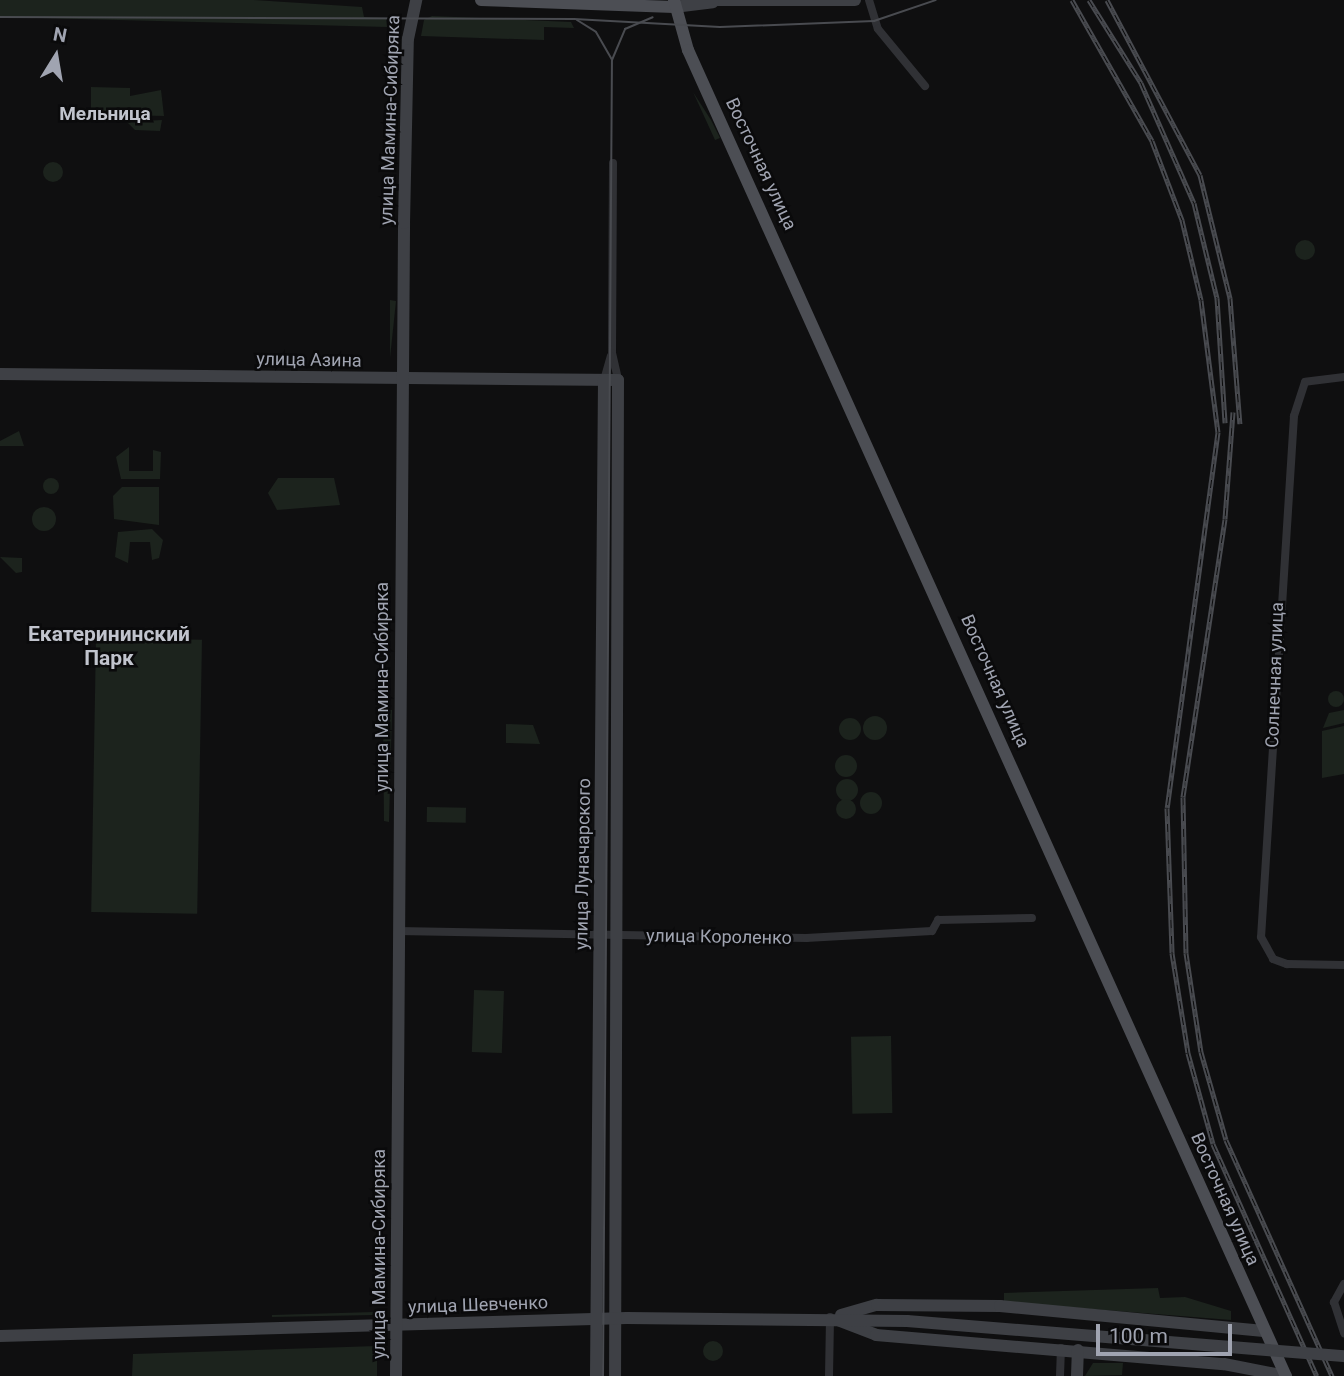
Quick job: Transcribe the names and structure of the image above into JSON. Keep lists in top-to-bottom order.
{
  "streets": {
    "main road": [
      "улица Мамина-Сибиряка",
      "Восточная улица",
      "улица Азина",
      "улица Луначарского",
      "улица Шевченко"
    ],
    "street": ["Солнечная улица", "улица Короленко"]
  },
  "crossings": [
    ["улица Мамина-Сибиряка", "улица Азина"],
    ["улица Мамина-Сибиряка", "улица Короленко"],
    ["улица Мамина-Сибиряка", "улица Шевченко"],
    ["Восточная улица", "улица Шевченко"],
    ["улица Азина", "улица Луначарского"],
    ["улица Луначарского", "улица Короленко"],
    ["улица Луначарского", "улица Шевченко"]
  ],
  "districts": ["Мельница", "Екатерининский Парк"],
  "scale_bar": "100 m",
  "north": "top"
}
